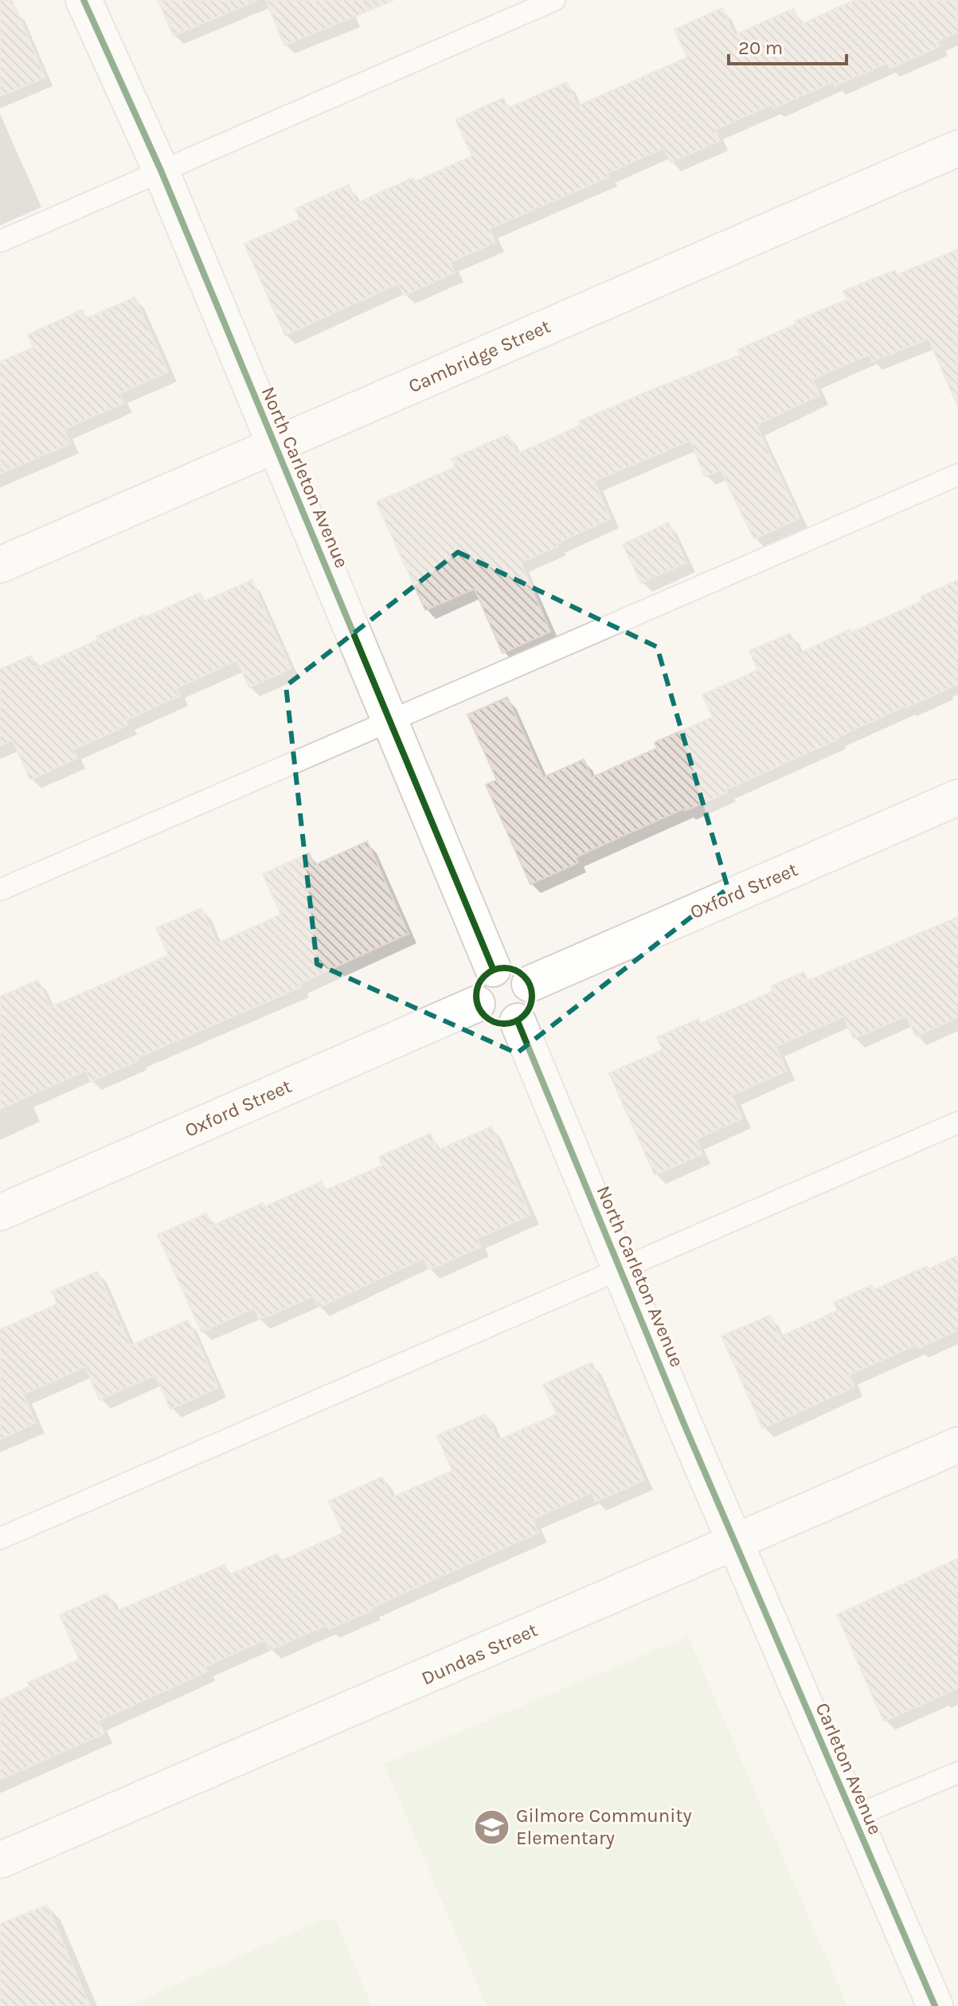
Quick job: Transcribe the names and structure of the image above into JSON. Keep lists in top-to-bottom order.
{
  "streets": {
    "street": [
      "Cambridge Street",
      "North Carleton Avenue",
      "Oxford Street",
      "Dundas Street",
      "Carleton Avenue"
    ]
  },
  "crossings": [
    ["Cambridge Street", "North Carleton Avenue"],
    ["North Carleton Avenue", "Oxford Street"],
    ["North Carleton Avenue", "Dundas Street"],
    ["North Carleton Avenue", "Carleton Avenue"],
    ["Dundas Street", "Carleton Avenue"]
  ],
  "places": {
    "school or university": ["Gilmore Community Elementary"]
  },
  "scale_bar": "20 m"
}
